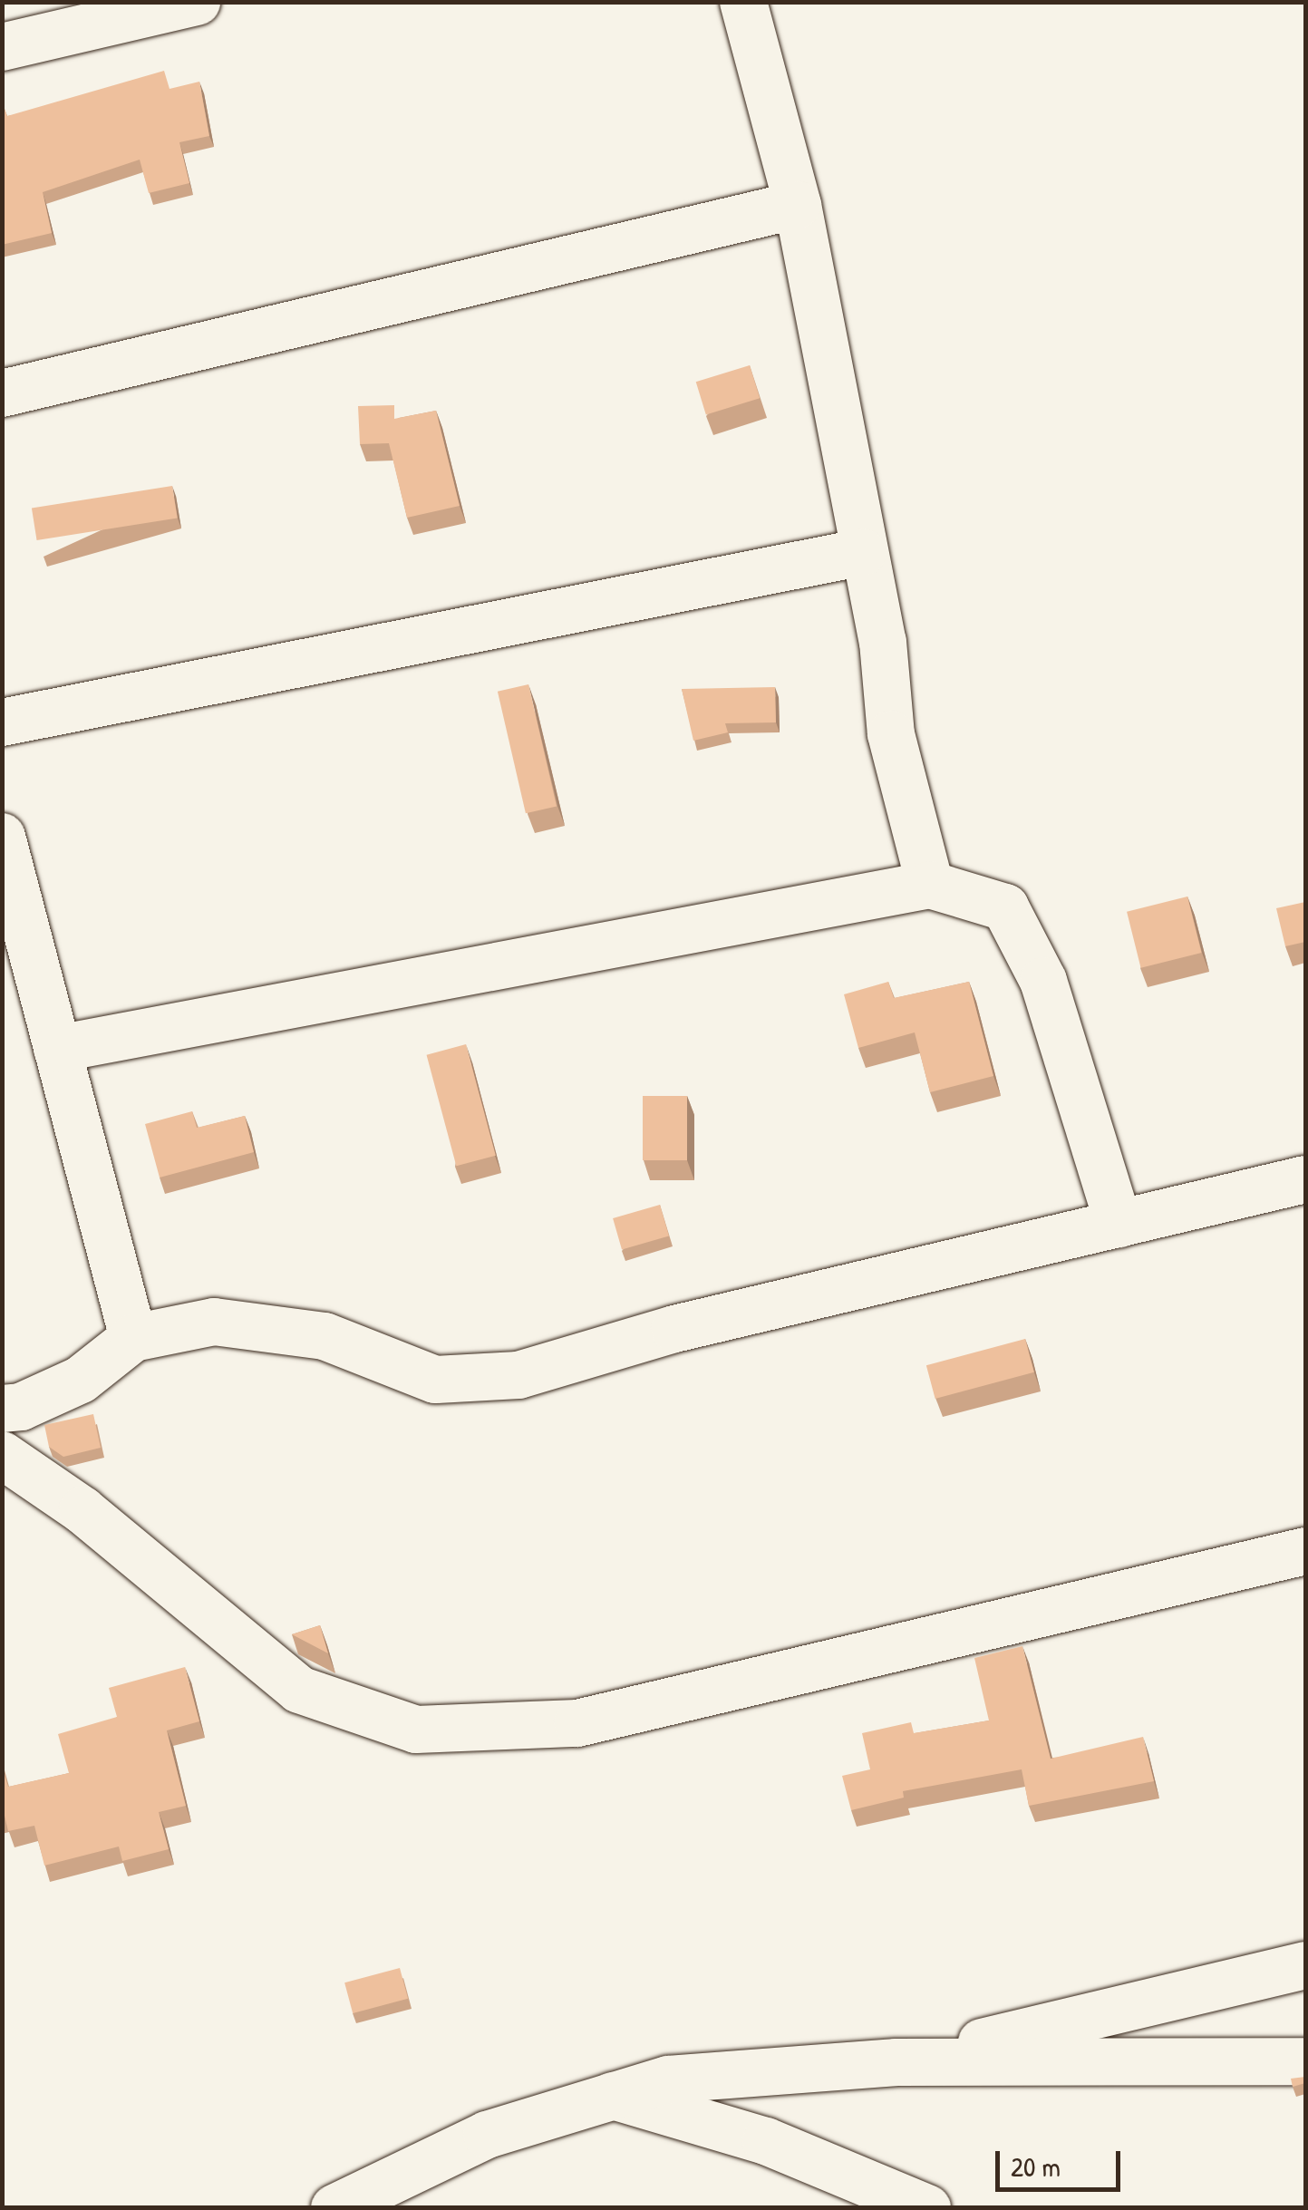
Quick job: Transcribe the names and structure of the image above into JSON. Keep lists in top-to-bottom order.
{
  "scale_bar": "20 m"
}
